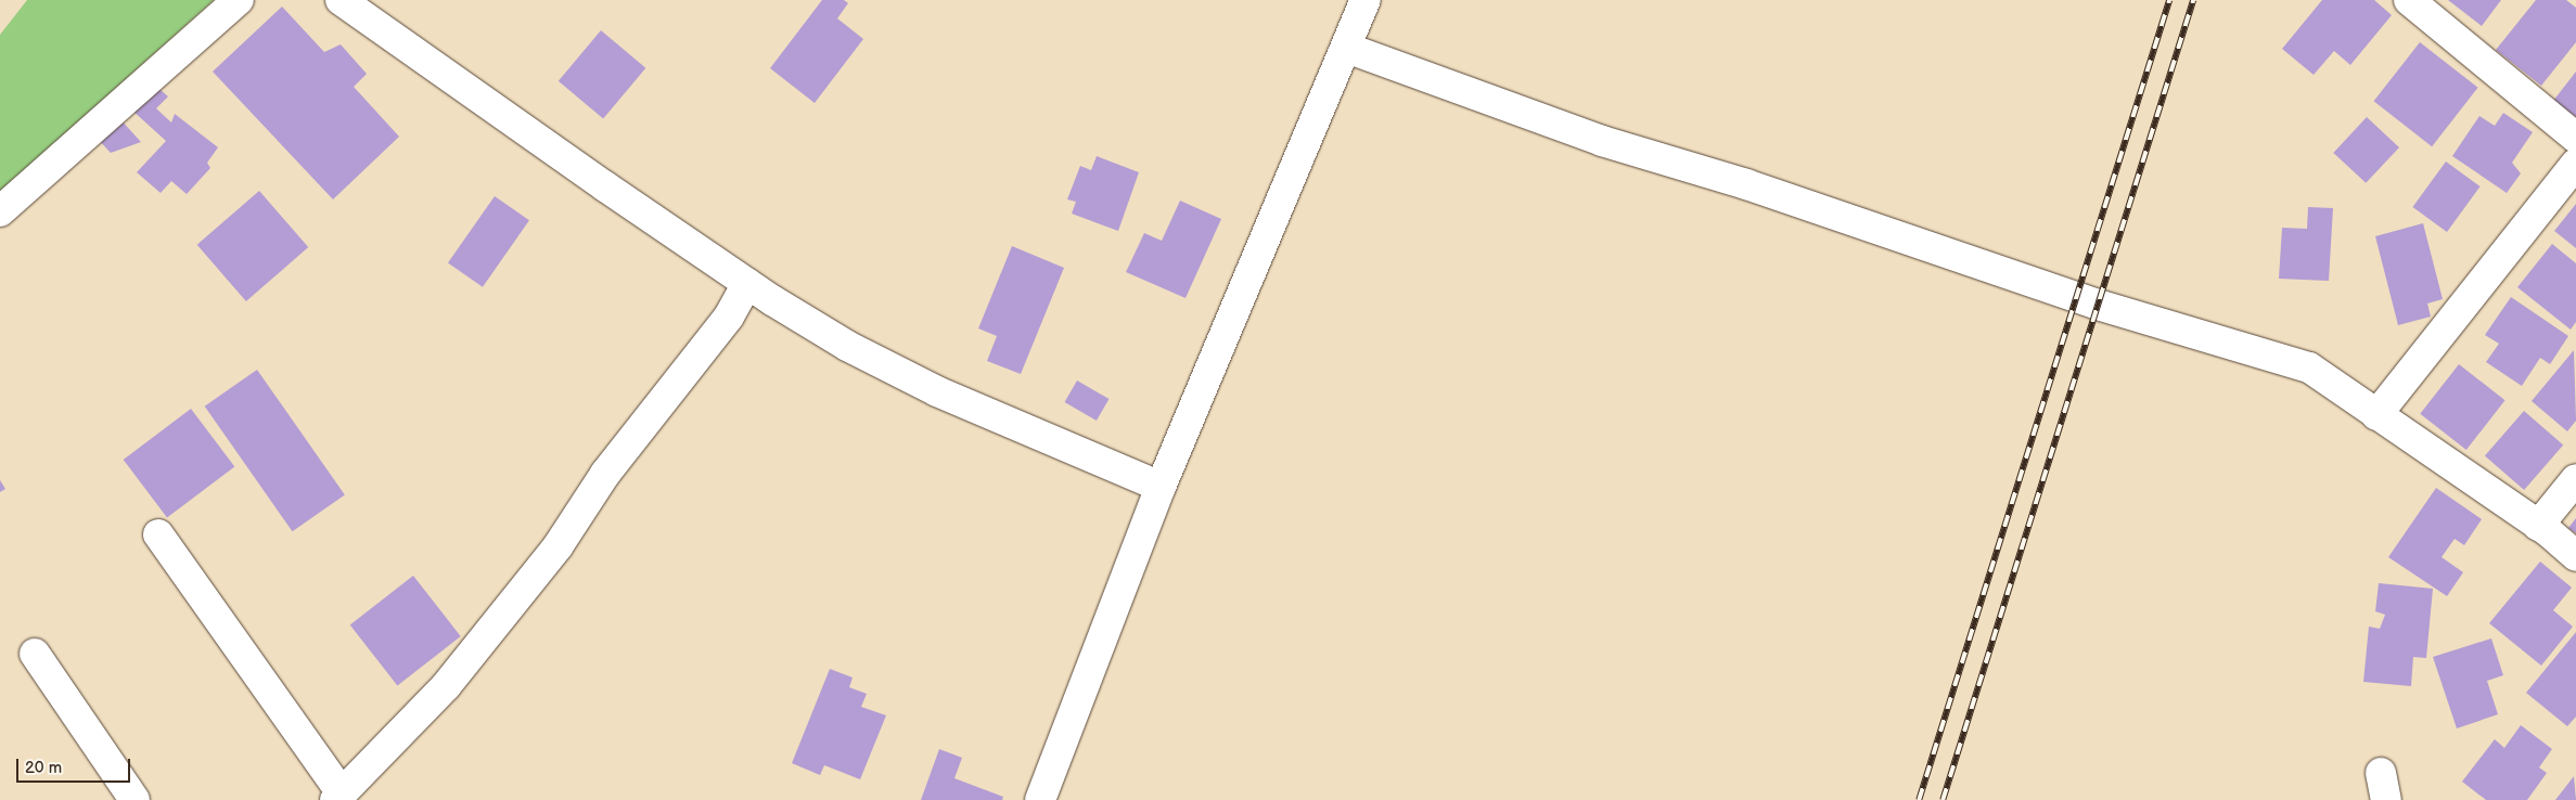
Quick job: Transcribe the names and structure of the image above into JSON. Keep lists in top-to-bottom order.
{
  "scale_bar": "20 m"
}
